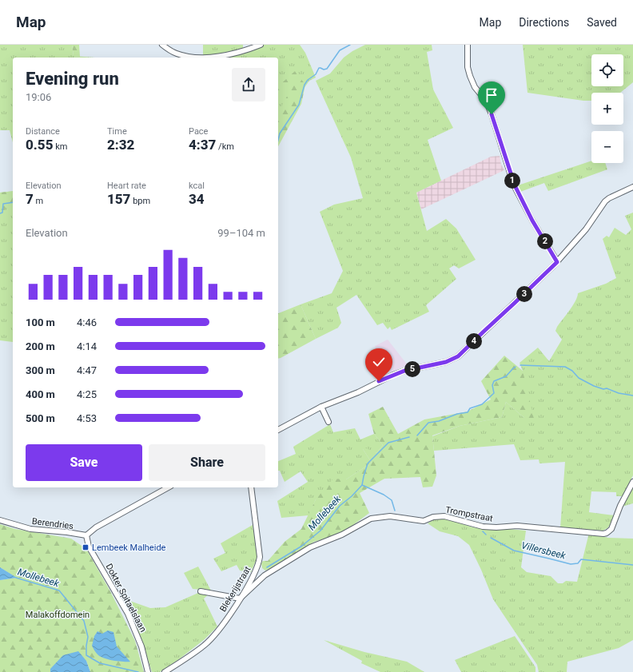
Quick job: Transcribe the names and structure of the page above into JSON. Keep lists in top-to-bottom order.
{
  "streets": {
    "street": [
      "Trompstraat",
      "Berendries",
      "Blekerijstraat",
      "Dokter Spitaelslaan"
    ]
  },
  "crossings": [
    ["Trompstraat", "Blekerijstraat"],
    ["Berendries", "Dokter Spitaelslaan"]
  ],
  "water": ["Mollebeek", "Villersbeek"],
  "parks": ["Malakoffdomein"],
  "places": {
    "transit": ["Lembeek Malheide"]
  },
  "page": {
    "header": "Map",
    "nav": ["Map", "Directions", "Saved"],
    "map_buttons": ["+", "−"],
    "heading": ["Evening run", "19:06"],
    "stats": [
      ["Distance", "0.55 km"],
      ["Time", "2:32"],
      ["Pace", "4:37 /km"],
      ["Elevation", "7 m"],
      ["Heart rate", "157 bpm"],
      ["kcal", "34"]
    ],
    "pins": [
      "1",
      "2",
      "3",
      "4",
      "5"
    ],
    "chart": ["Elevation", "99–104 m"],
    "list": [
      {
        "name": "100 m",
        "note": "4:46"
      },
      {
        "name": "200 m",
        "note": "4:14"
      },
      {
        "name": "300 m",
        "note": "4:47"
      },
      {
        "name": "400 m",
        "note": "4:25"
      },
      {
        "name": "500 m",
        "note": "4:53"
      }
    ],
    "buttons": ["Save", "Share"]
  }
}
